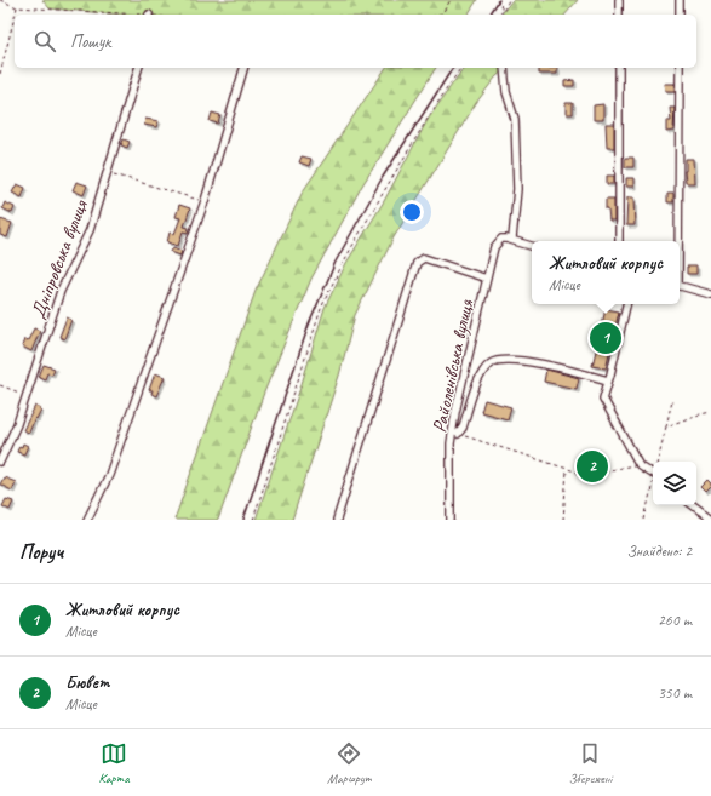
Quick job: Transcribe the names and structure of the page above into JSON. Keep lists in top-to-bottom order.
{
  "streets": {
    "street": ["Дніпровська вулиця", "Райоленівська вулиця"]
  },
  "page": {
    "search": "Пошук",
    "popup": ["Житловий корпус", "Місце"],
    "pins": ["1", "2"],
    "heading": ["Поруч", "Знайдено: 2"],
    "list": [
      {
        "mark": "1",
        "name": "Житловий корпус",
        "note": "Місце",
        "value": "260 m"
      },
      {
        "mark": "2",
        "name": "Бювет",
        "note": "Місце",
        "value": "350 m"
      }
    ],
    "nav": ["Карта", "Маршрут", "Збережені"]
  }
}
